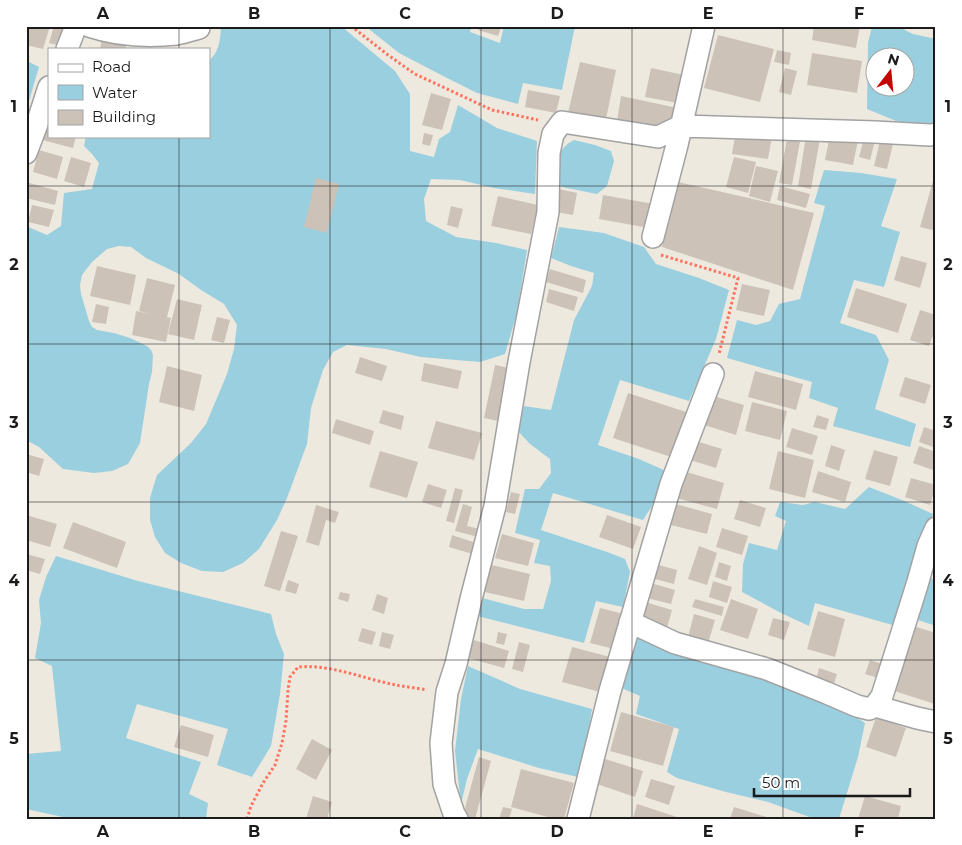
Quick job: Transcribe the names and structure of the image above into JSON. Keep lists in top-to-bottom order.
{
  "legend": ["Road", "Water", "Building"],
  "scale_bar": "50 m",
  "north": "top",
  "grid": {
    "columns": [
      "A",
      "B",
      "C",
      "D",
      "E",
      "F"
    ],
    "rows": [
      "1",
      "2",
      "3",
      "4",
      "5"
    ]
  }
}
